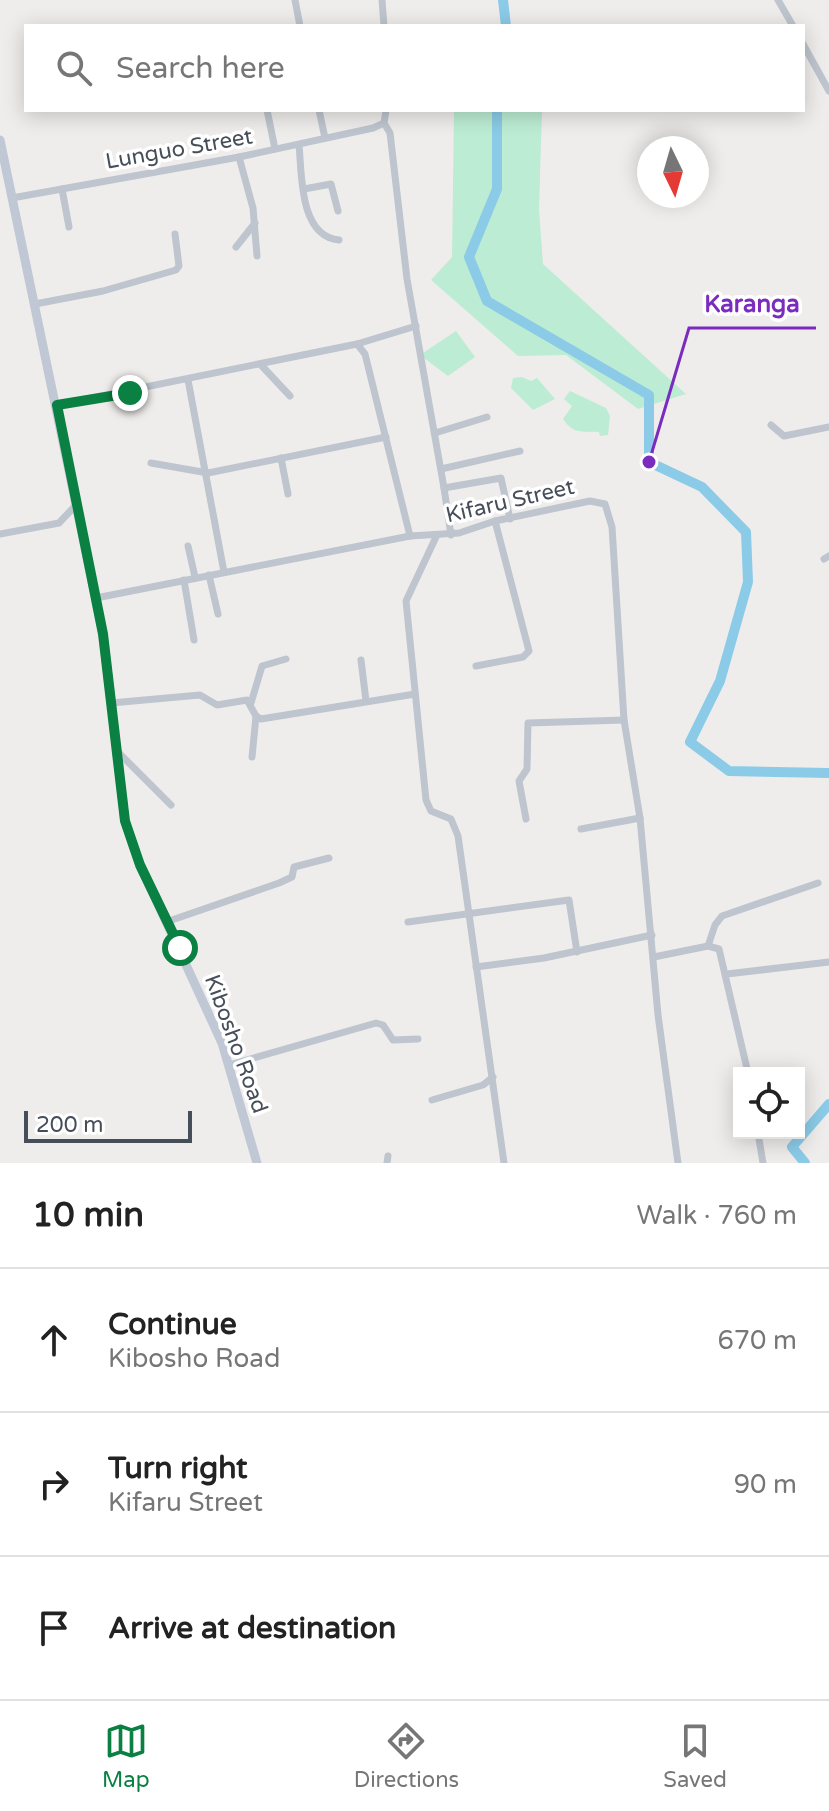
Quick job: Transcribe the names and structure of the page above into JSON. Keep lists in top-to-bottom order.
{
  "streets": {
    "main road": ["Kibosho Road"],
    "street": ["Lunguo Street", "Kifaru Street"]
  },
  "crossings": [
    ["Lunguo Street", "Kibosho Road"],
    ["Kifaru Street", "Kibosho Road"]
  ],
  "places": ["Karanga"],
  "scale_bar": "200 m",
  "north": "bottom",
  "page": {
    "search": "Search here",
    "scale": "200 m",
    "heading": ["10 min", "Walk · 760 m"],
    "list": [
      ["Continue", "Kibosho Road", "670 m"],
      ["Turn right", "Kifaru Street", "90 m"],
      "Arrive at destination"
    ],
    "nav": ["Map", "Directions", "Saved"]
  }
}
